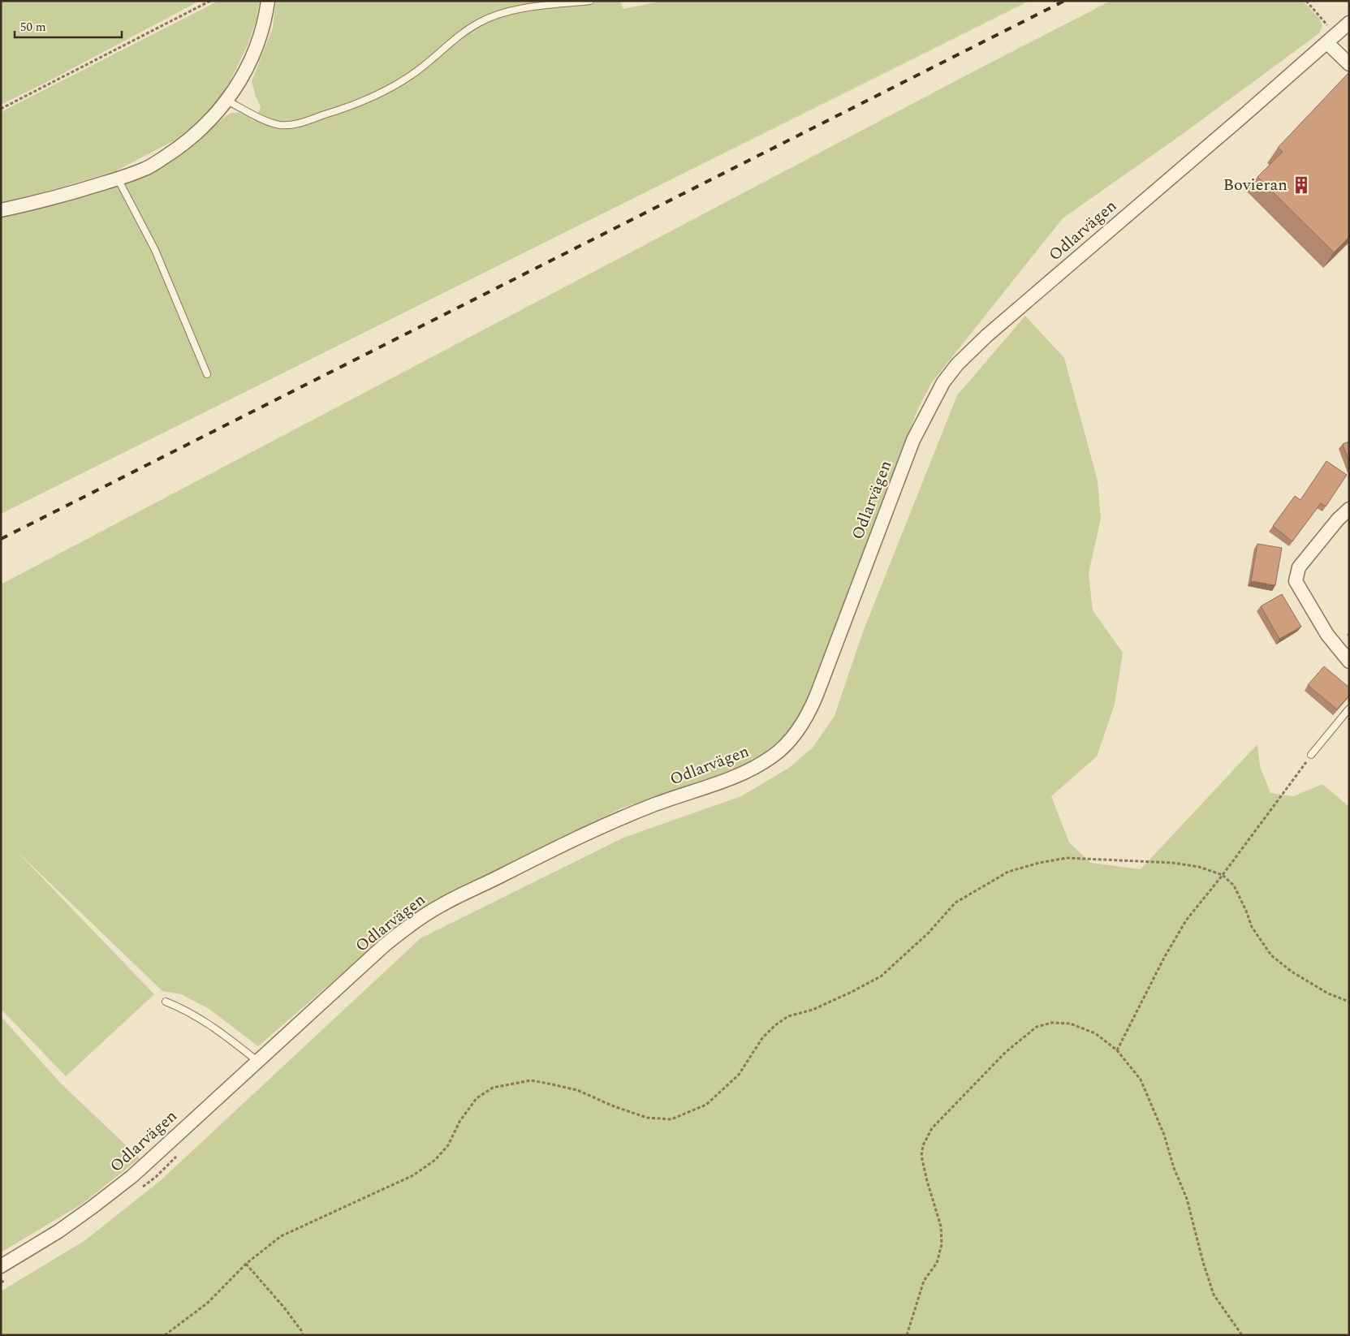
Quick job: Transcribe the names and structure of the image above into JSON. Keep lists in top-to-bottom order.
{
  "streets": {
    "street": ["Odlarvägen"]
  },
  "places": {
    "building": ["Bovieran"]
  },
  "scale_bar": "50 m"
}
